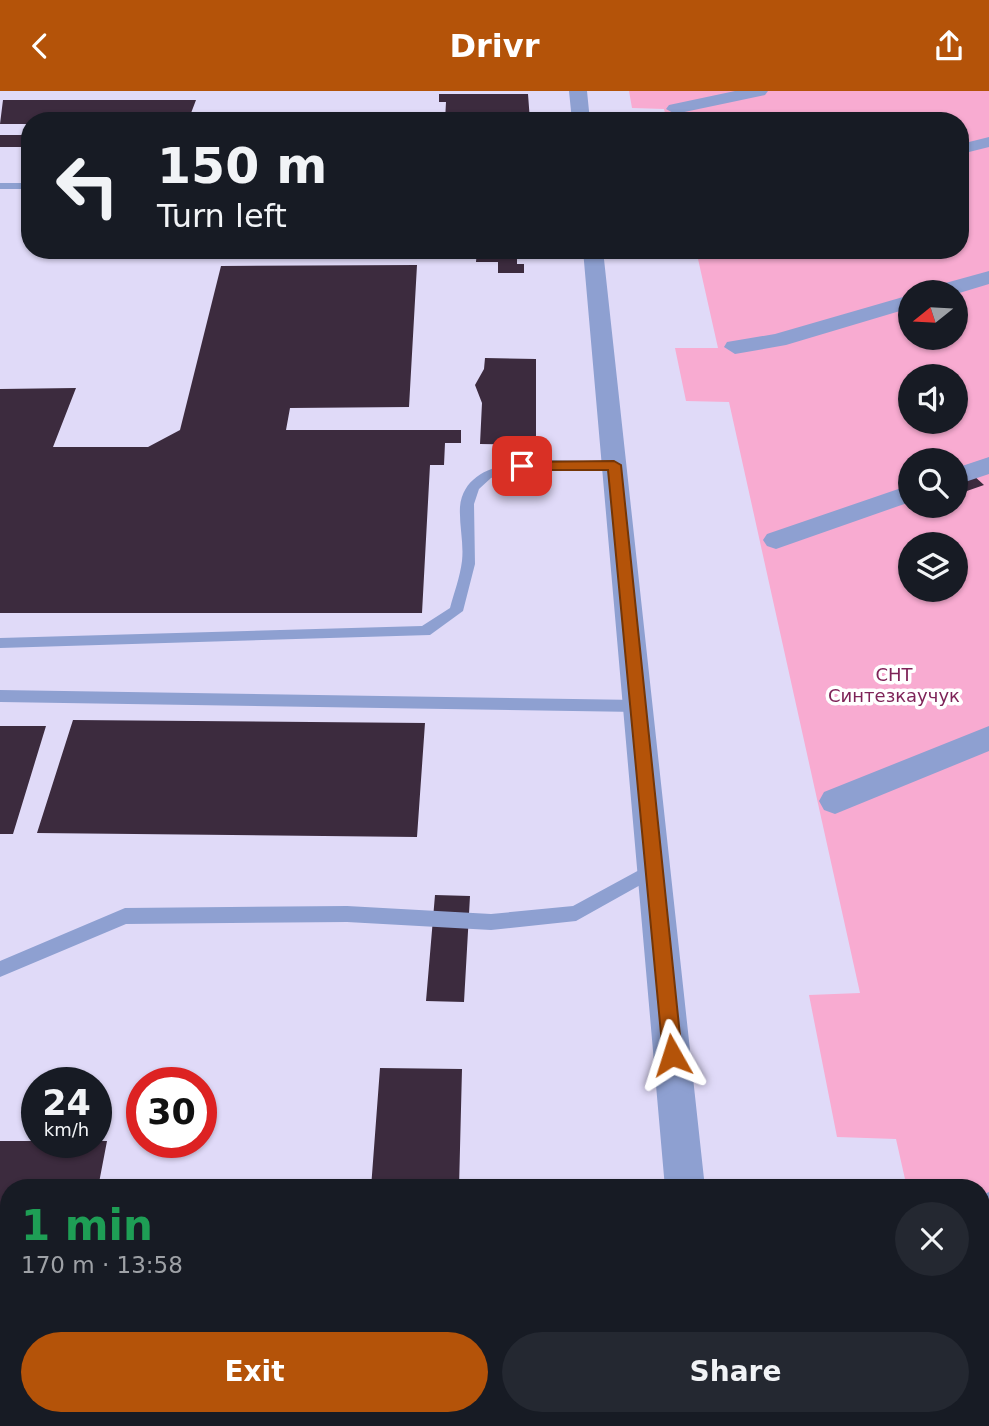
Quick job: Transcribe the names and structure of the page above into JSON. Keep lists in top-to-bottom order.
{
  "parks": ["СНТ Синтезкаучук"],
  "north": "left",
  "page": {
    "header": "Drivr",
    "turn": ["150 m", "Turn left"],
    "speed": "24 km/h",
    "limit": "30",
    "heading": ["1 min", "170 m · 13:58"],
    "buttons": ["Exit", "Share"]
  }
}
